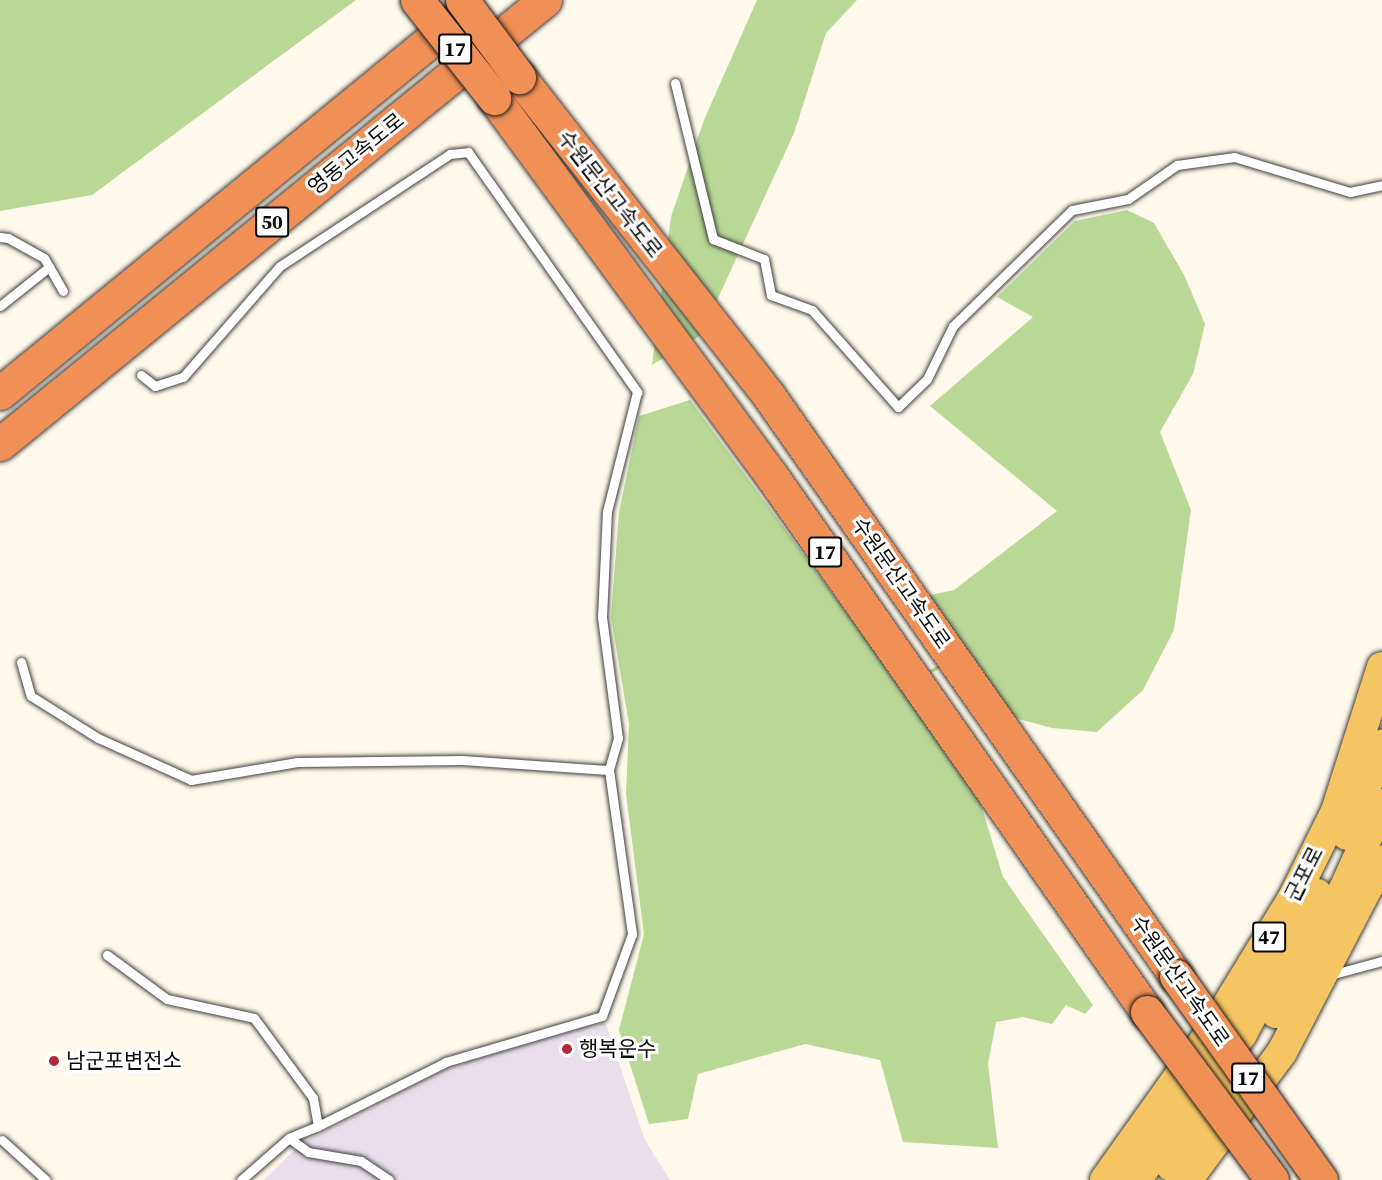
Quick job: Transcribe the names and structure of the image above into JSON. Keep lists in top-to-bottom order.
{
  "streets": {
    "highway": [
      "17",
      "영동고속도로",
      "수원문산고속도로",
      "50"
    ],
    "main road": ["군포로", "47"]
  },
  "crossings": [
    ["영동고속도로", "수원문산고속도로"]
  ],
  "places": ["행복운수", "남군포변전소"]
}
